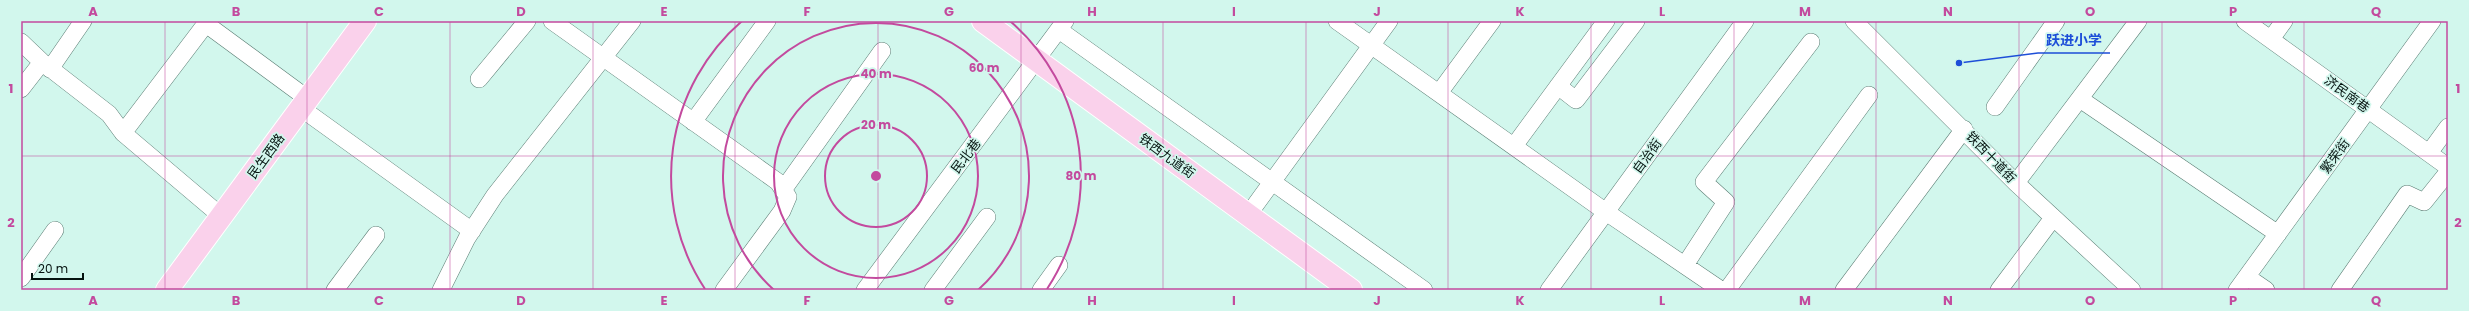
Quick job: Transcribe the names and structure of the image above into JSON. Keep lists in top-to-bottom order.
{
  "streets": {
    "main road": ["民生西路", "铁西九道街"],
    "street": [
      "济民南巷",
      "民北巷",
      "自治街",
      "繁荣街",
      "铁西十道街"
    ]
  },
  "crossings": [
    ["济民南巷", "繁荣街"],
    ["民北巷", "铁西九道街"]
  ],
  "places": ["跃进小学"],
  "scale_bar": "20 m",
  "grid": {
    "columns": [
      "A",
      "B",
      "C",
      "D",
      "E",
      "F",
      "G",
      "H",
      "I",
      "J",
      "K",
      "L",
      "M",
      "N",
      "O",
      "P",
      "Q"
    ],
    "rows": ["1", "2"]
  },
  "rings": [
    "60 m",
    "40 m",
    "20 m",
    "80 m"
  ]
}
